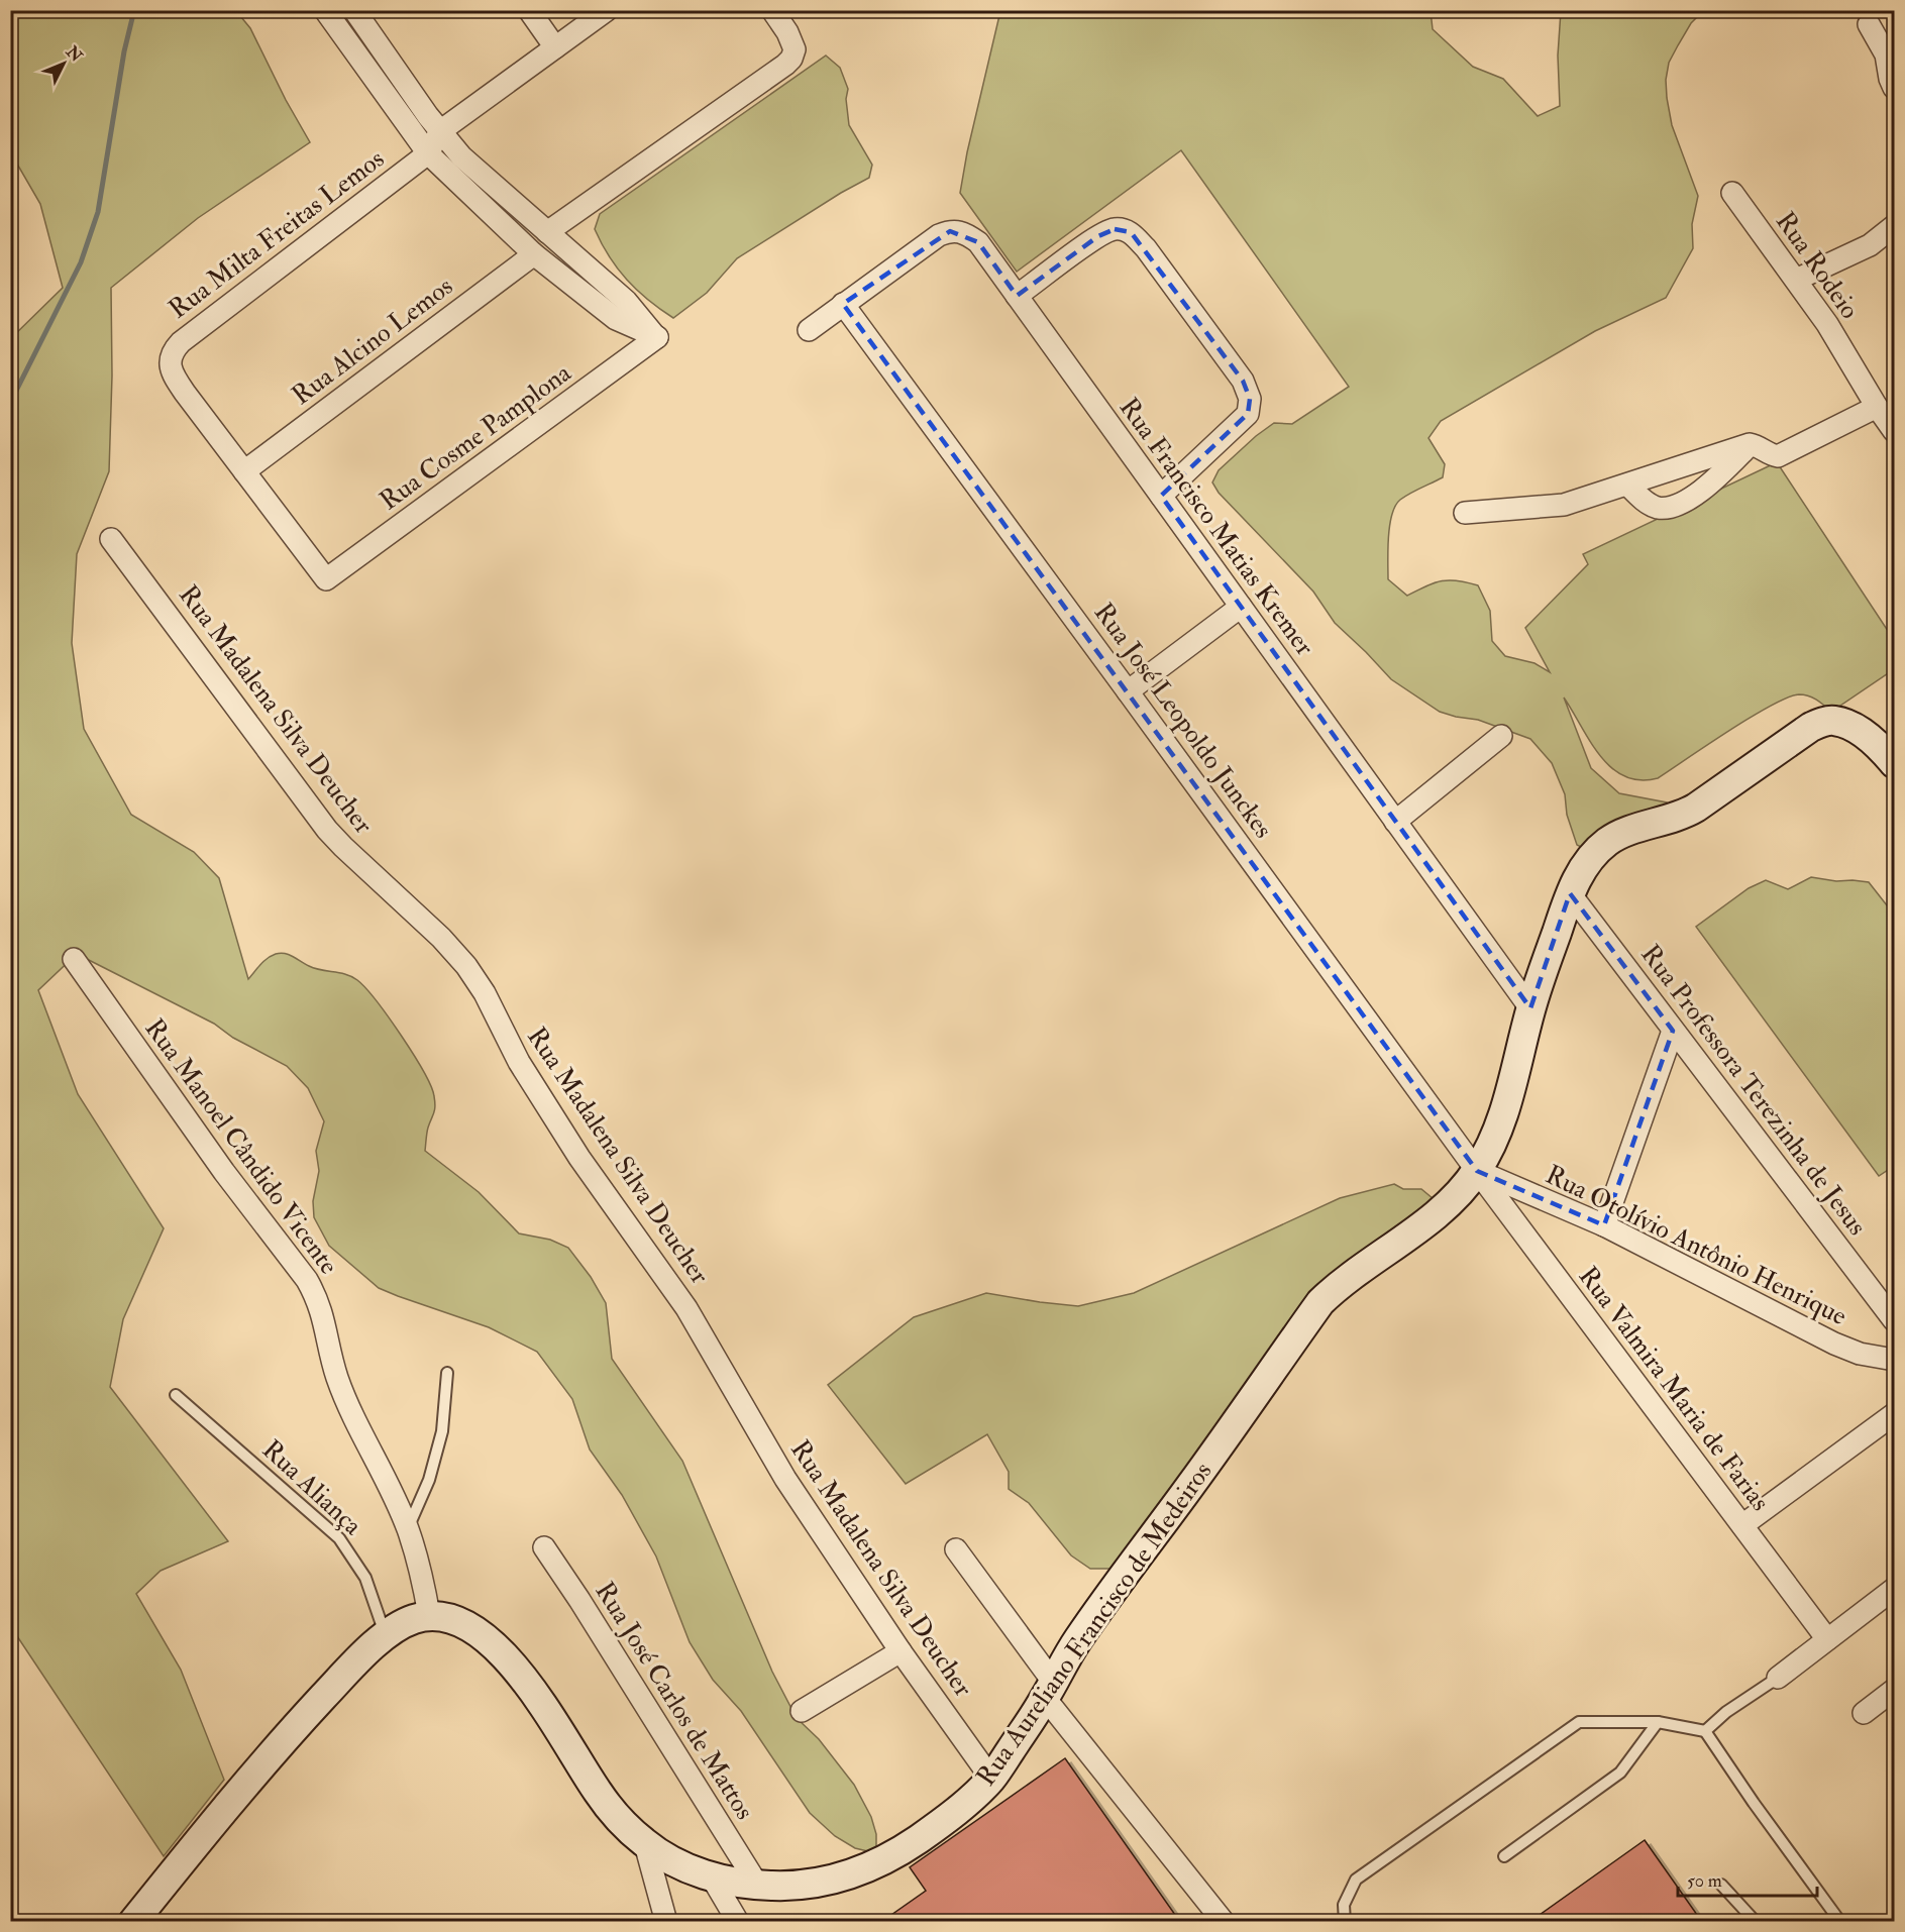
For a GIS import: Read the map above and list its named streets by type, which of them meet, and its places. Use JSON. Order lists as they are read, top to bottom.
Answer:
{
  "streets": {
    "street": [
      "Rua Milta Freitas Lemos",
      "Rua Rodeio",
      "Rua Alcino Lemos",
      "Rua Cosme Pamplona",
      "Rua Francisco Matias Kremer",
      "Rua Madalena Silva Deucher",
      "Rua José Leopoldo Junckes",
      "Rua Professora Terezinha de Jesus",
      "Rua Manoel Cândido Vicente",
      "Rua Otolívio Antônio Henrique",
      "Rua Valmira Maria de Farias",
      "Rua Aureliano Francisco de Medeiros",
      "Rua José Carlos de Mattos"
    ],
    "lane": ["Rua Aliança"]
  },
  "crossings": [
    ["Rua Milta Freitas Lemos", "Rua Alcino Lemos"],
    ["Rua Milta Freitas Lemos", "Rua Cosme Pamplona"],
    ["Rua Alcino Lemos", "Rua Cosme Pamplona"],
    ["Rua Francisco Matias Kremer", "Rua José Leopoldo Junckes"],
    ["Rua Francisco Matias Kremer", "Rua Aureliano Francisco de Medeiros"],
    ["Rua Madalena Silva Deucher", "Rua Aureliano Francisco de Medeiros"],
    ["Rua José Leopoldo Junckes", "Rua Otolívio Antônio Henrique"],
    ["Rua José Leopoldo Junckes", "Rua Valmira Maria de Farias"],
    ["Rua José Leopoldo Junckes", "Rua Aureliano Francisco de Medeiros"],
    ["Rua Professora Terezinha de Jesus", "Rua Aureliano Francisco de Medeiros"],
    ["Rua Manoel Cândido Vicente", "Rua Aureliano Francisco de Medeiros"],
    ["Rua Otolívio Antônio Henrique", "Rua Valmira Maria de Farias"],
    ["Rua Otolívio Antônio Henrique", "Rua Aureliano Francisco de Medeiros"],
    ["Rua Valmira Maria de Farias", "Rua Aureliano Francisco de Medeiros"],
    ["Rua Aureliano Francisco de Medeiros", "Rua José Carlos de Mattos"]
  ],
  "scale_bar": "50 m",
  "north": "top right"
}
